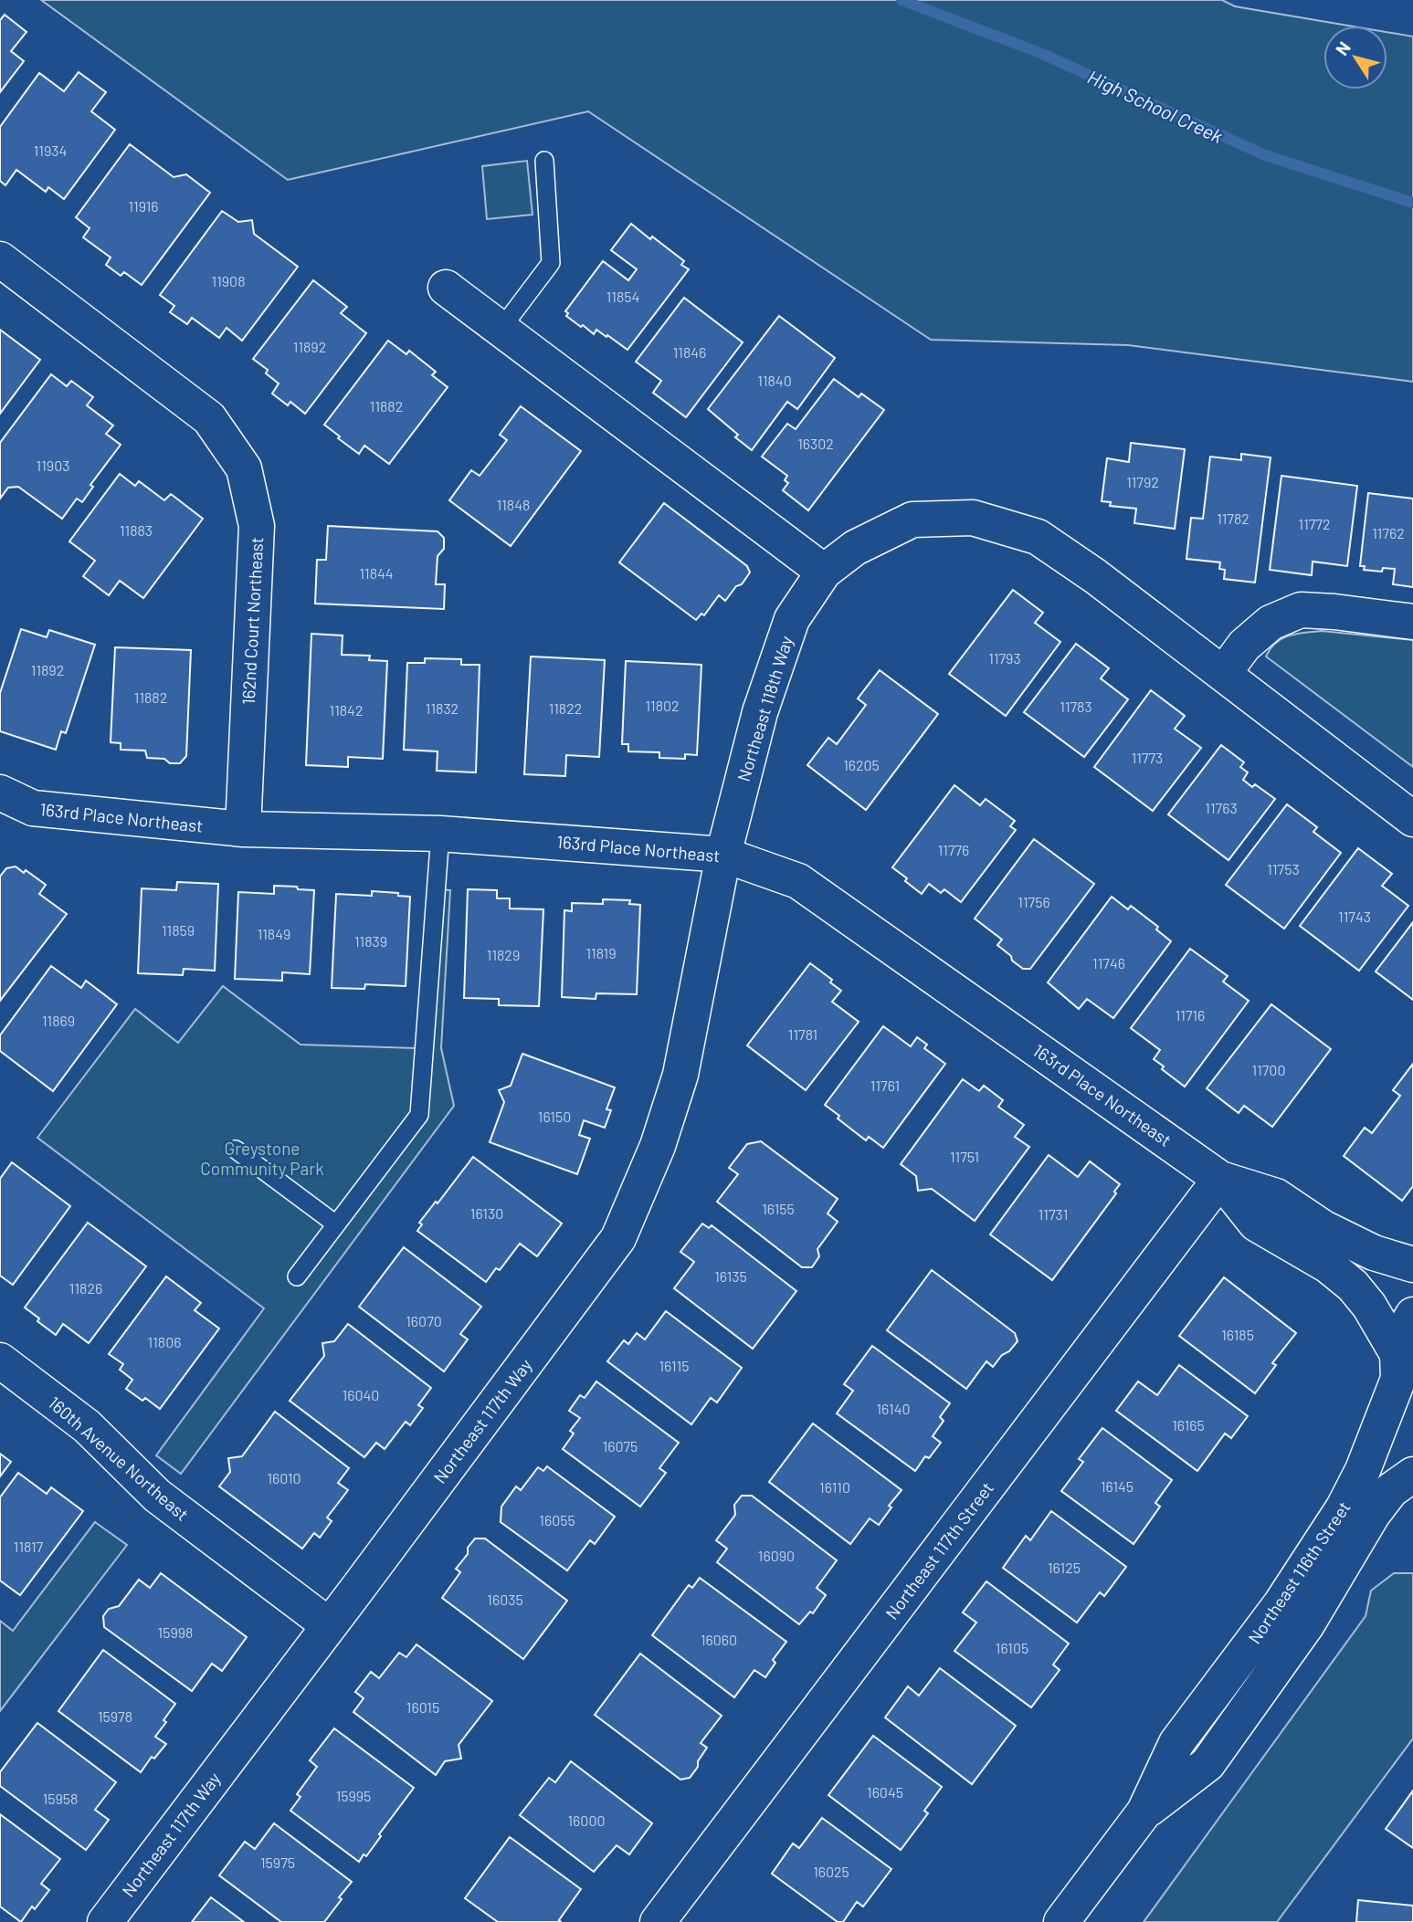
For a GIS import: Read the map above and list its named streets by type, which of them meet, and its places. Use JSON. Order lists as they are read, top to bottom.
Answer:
{
  "streets": {
    "street": [
      "162nd Court Northeast",
      "Northeast 118th Way",
      "163rd Place Northeast",
      "Northeast 117th Way",
      "160th Avenue Northeast",
      "Northeast 117th Street",
      "Northeast 116th Street"
    ]
  },
  "crossings": [
    ["162nd Court Northeast", "163rd Place Northeast"],
    ["Northeast 118th Way", "163rd Place Northeast"],
    ["Northeast 118th Way", "Northeast 117th Way"],
    ["163rd Place Northeast", "Northeast 117th Way"],
    ["163rd Place Northeast", "Northeast 117th Street"],
    ["163rd Place Northeast", "Northeast 116th Street"],
    ["Northeast 117th Way", "160th Avenue Northeast"]
  ],
  "water": ["High School Creek"],
  "parks": ["Greystone Community Park"],
  "house_numbers": [
    "11934",
    "11916",
    "11908",
    "11854",
    "11892",
    "11846",
    "11840",
    "11882",
    "16302",
    "11903",
    "11792",
    "11848",
    "11782",
    "11772",
    "11883",
    "11762",
    "11844",
    "11793",
    "11892",
    "11882",
    "11802",
    "11783",
    "11832",
    "11822",
    "11842",
    "11773",
    "16205",
    "11763",
    "11776",
    "11753",
    "11756",
    "11743",
    "11859",
    "11849",
    "11839",
    "11819",
    "11829",
    "11746",
    "11716",
    "11869",
    "11781",
    "11700",
    "11761",
    "16150",
    "11751",
    "16155",
    "16130",
    "11731",
    "16135",
    "11826",
    "16070",
    "16185",
    "11806",
    "16115",
    "16040",
    "16140",
    "16165",
    "16075",
    "16010",
    "16145",
    "16110",
    "16055",
    "11817",
    "16090",
    "16125",
    "16035",
    "15998",
    "16060",
    "16105",
    "16015",
    "15978",
    "16045",
    "15995",
    "15958",
    "16000",
    "15975",
    "16025"
  ],
  "north": "top left"
}
